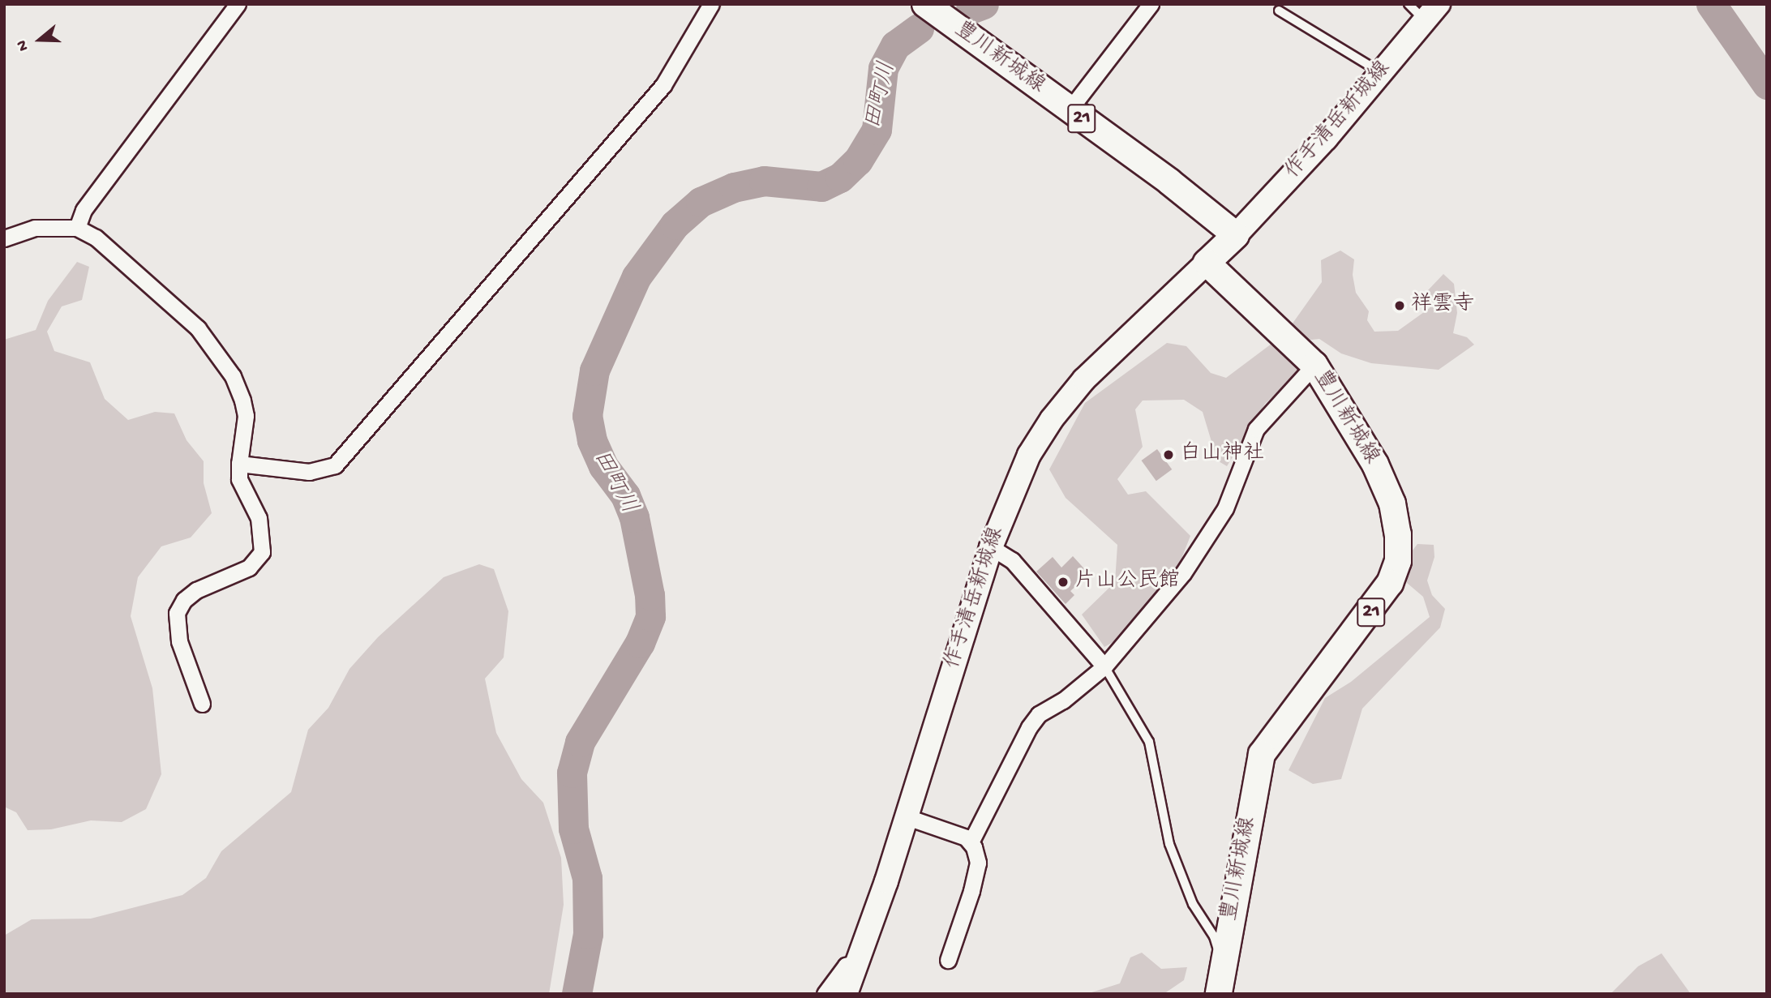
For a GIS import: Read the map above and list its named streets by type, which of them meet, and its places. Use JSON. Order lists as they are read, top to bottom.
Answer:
{
  "streets": {
    "main road": ["豊川新城線", "21", "作手清岳新城線"]
  },
  "crossings": [
    ["豊川新城線", "作手清岳新城線"]
  ],
  "water": ["田町川"],
  "places": ["祥雲寺", "白山神社", "片山公民館"],
  "north": "left"
}
